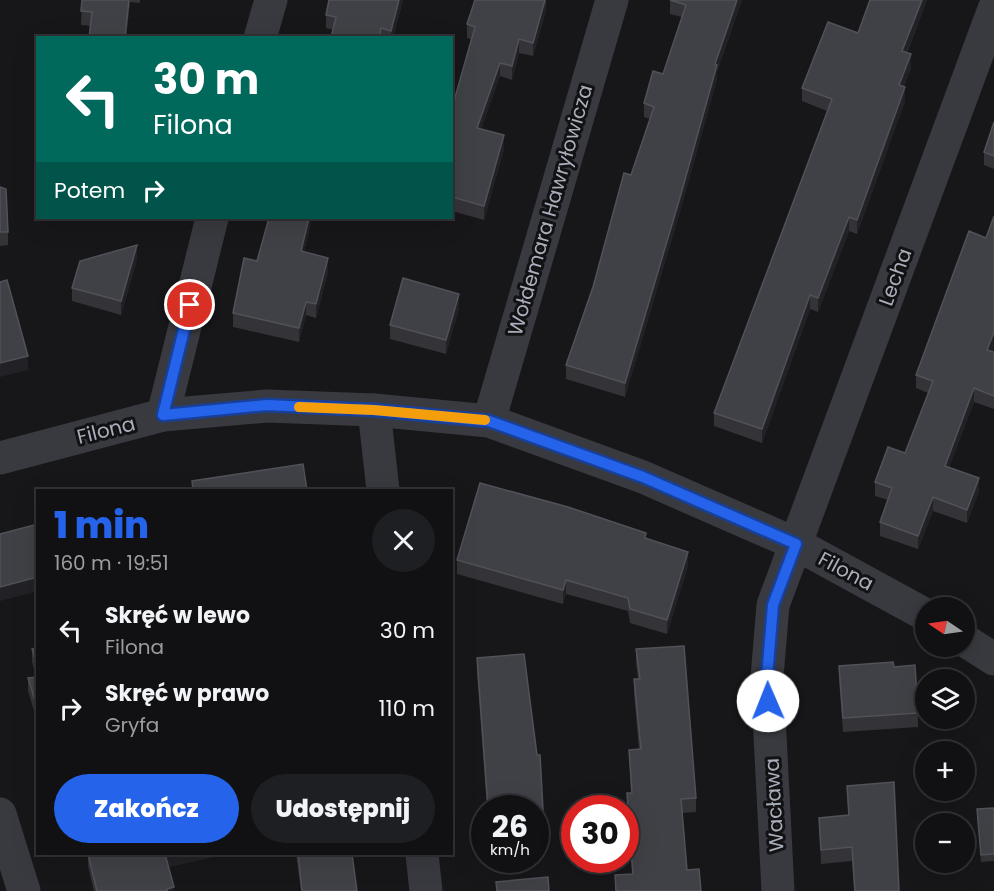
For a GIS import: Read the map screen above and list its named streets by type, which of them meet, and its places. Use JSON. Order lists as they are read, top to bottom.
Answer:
{
  "streets": {
    "street": [
      "Wołdemara Hawryłowicza",
      "Lecha",
      "Filona",
      "Wacława"
    ]
  },
  "crossings": [
    ["Wołdemara Hawryłowicza", "Filona"],
    ["Lecha", "Filona"],
    ["Lecha", "Wacława"],
    ["Filona", "Wacława"]
  ],
  "north": "left",
  "page": {
    "turn": ["30 m", "Filona"],
    "then": "Potem",
    "heading": ["1 min", "160 m · 19:51"],
    "list": [
      {
        "name": "Skręć w lewo",
        "note": "Filona",
        "value": "30 m"
      },
      {
        "name": "Skręć w prawo",
        "note": "Gryfa",
        "value": "110 m"
      }
    ],
    "map_buttons": ["+", "−"],
    "buttons": ["Zakończ", "Udostępnij"],
    "speed": "26 km/h",
    "limit": "30"
  }
}
